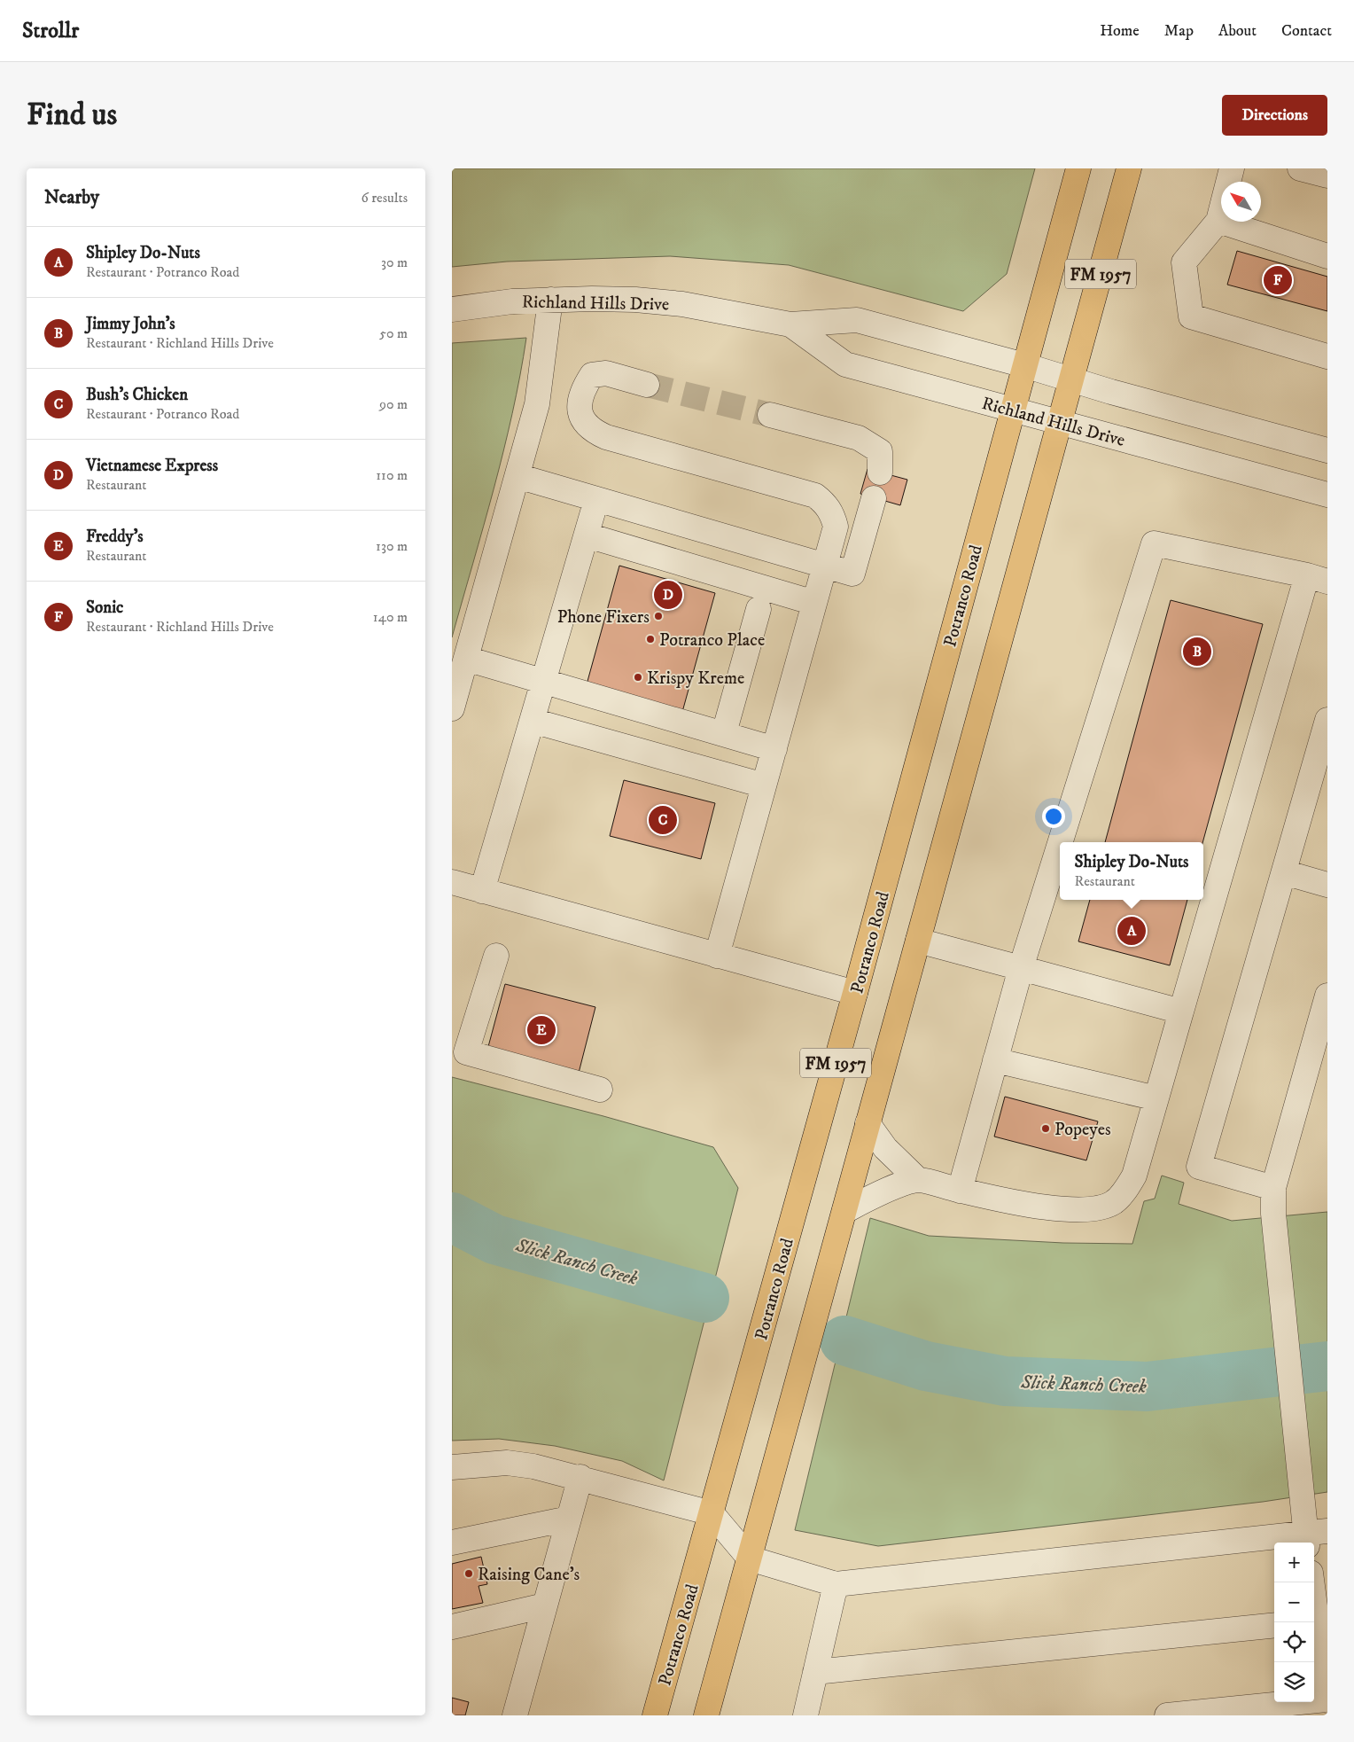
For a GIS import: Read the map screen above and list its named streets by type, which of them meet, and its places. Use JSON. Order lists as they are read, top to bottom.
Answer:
{
  "streets": {
    "main road": ["FM 1957", "Potranco Road"],
    "street": ["Richland Hills Drive"]
  },
  "crossings": [
    ["FM 1957", "Richland Hills Drive"],
    ["Richland Hills Drive", "Potranco Road"]
  ],
  "water": ["Slick Ranch Creek"],
  "places": [
    "Phone Fixers",
    "Potranco Place",
    "Krispy Kreme",
    "Popeyes",
    "Raising Cane's"
  ],
  "north": "top left",
  "page": {
    "header": "Strollr",
    "nav": [
      "Home",
      "Map",
      "About",
      "Contact"
    ],
    "buttons": "Directions",
    "title": "Find us",
    "heading": ["Nearby", "6 results"],
    "list": [
      {
        "mark": "A",
        "name": "Shipley Do-Nuts",
        "note": "Restaurant · Potranco Road",
        "value": "30 m"
      },
      {
        "mark": "B",
        "name": "Jimmy John's",
        "note": "Restaurant · Richland Hills Drive",
        "value": "50 m"
      },
      {
        "mark": "C",
        "name": "Bush's Chicken",
        "note": "Restaurant · Potranco Road",
        "value": "90 m"
      },
      {
        "mark": "D",
        "name": "Vietnamese Express",
        "note": "Restaurant",
        "value": "110 m"
      },
      {
        "mark": "E",
        "name": "Freddy's",
        "note": "Restaurant",
        "value": "130 m"
      },
      {
        "mark": "F",
        "name": "Sonic",
        "note": "Restaurant · Richland Hills Drive",
        "value": "140 m"
      }
    ],
    "pins": [
      "F",
      "D",
      "B",
      "C",
      "A",
      "E"
    ],
    "popup": ["Shipley Do-Nuts", "Restaurant"],
    "map_buttons": ["+", "−"]
  }
}
